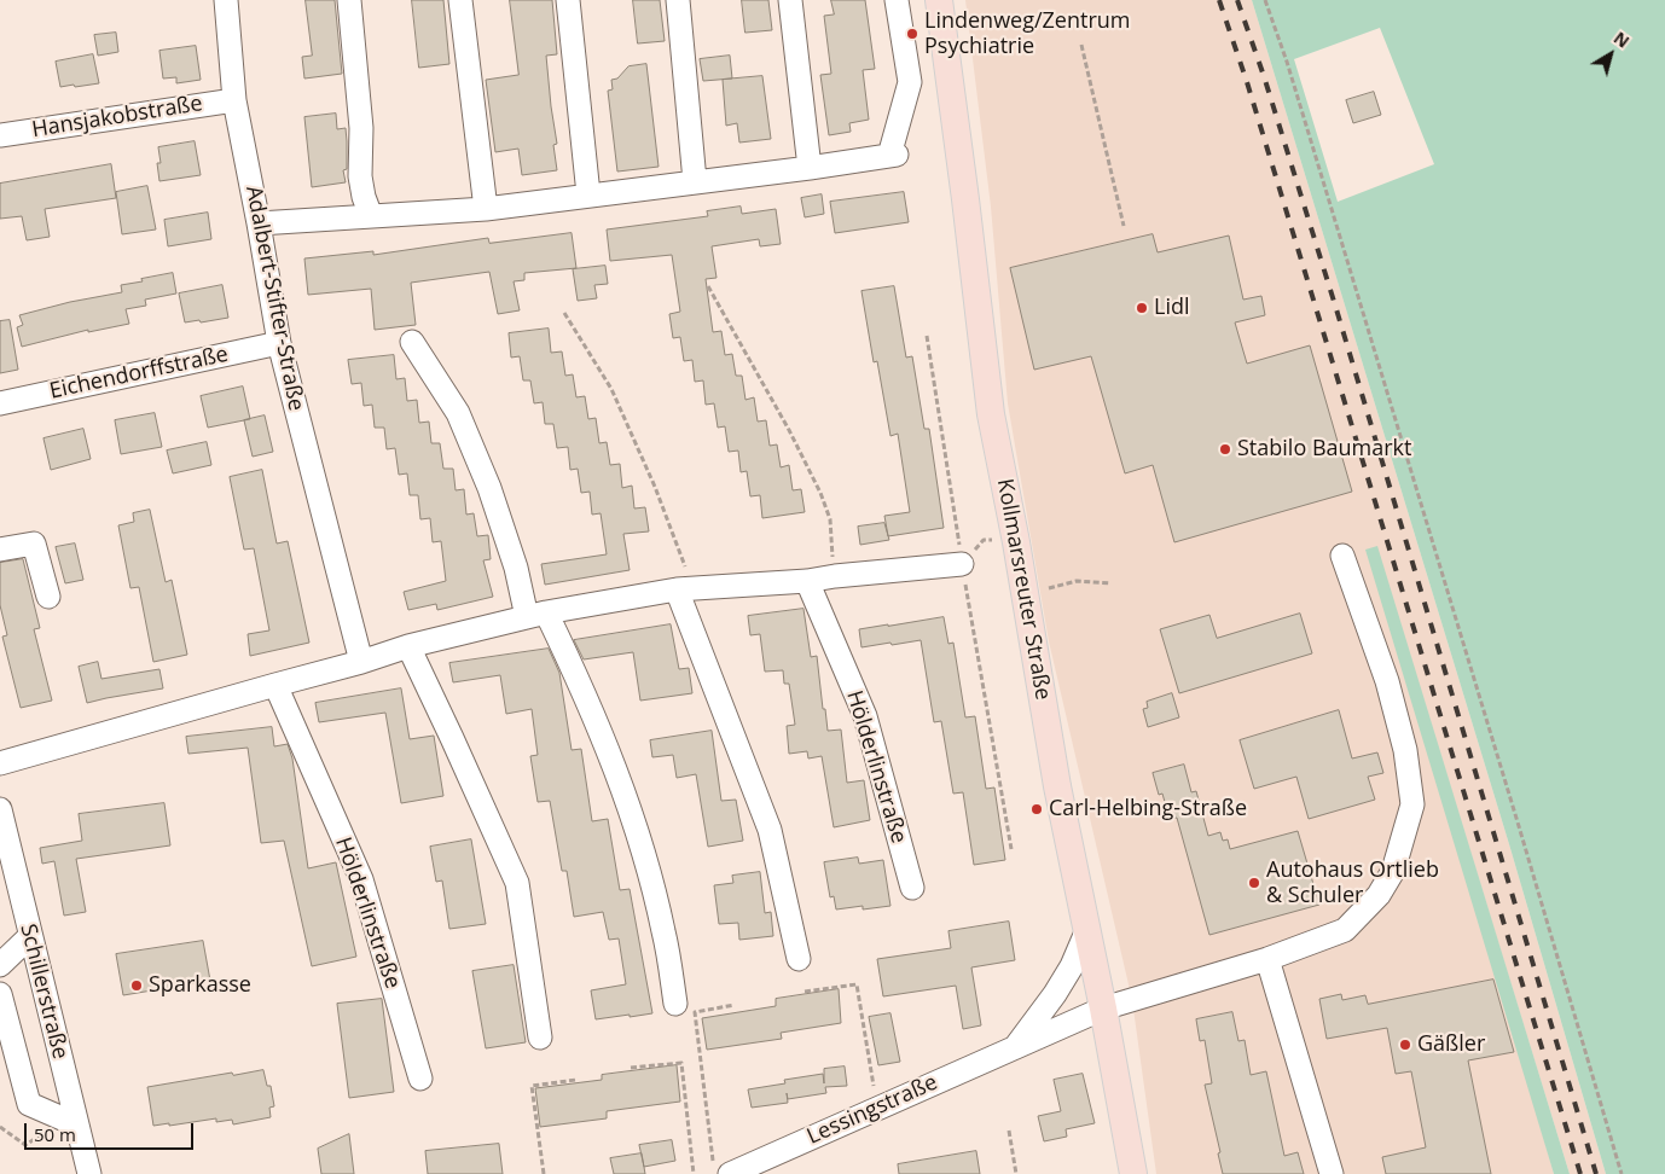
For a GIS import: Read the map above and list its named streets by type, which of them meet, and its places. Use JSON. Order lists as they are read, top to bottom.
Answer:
{
  "streets": {
    "main road": ["Kollmarsreuter Straße"],
    "street": [
      "Hansjakobstraße",
      "Adalbert-Stifter-Straße",
      "Eichendorffstraße",
      "Hölderlinstraße",
      "Schillerstraße",
      "Lessingstraße"
    ]
  },
  "crossings": [
    ["Hansjakobstraße", "Adalbert-Stifter-Straße"],
    ["Adalbert-Stifter-Straße", "Eichendorffstraße"],
    ["Kollmarsreuter Straße", "Lessingstraße"]
  ],
  "places": [
    "Lindenweg/Zentrum Psychiatrie",
    "Lidl",
    "Stabilo Baumarkt",
    "Carl-Helbing-Straße",
    "Autohaus Ortlieb & Schuler",
    "Sparkasse",
    "Gäßler"
  ],
  "scale_bar": "50 m",
  "north": "top right"
}
